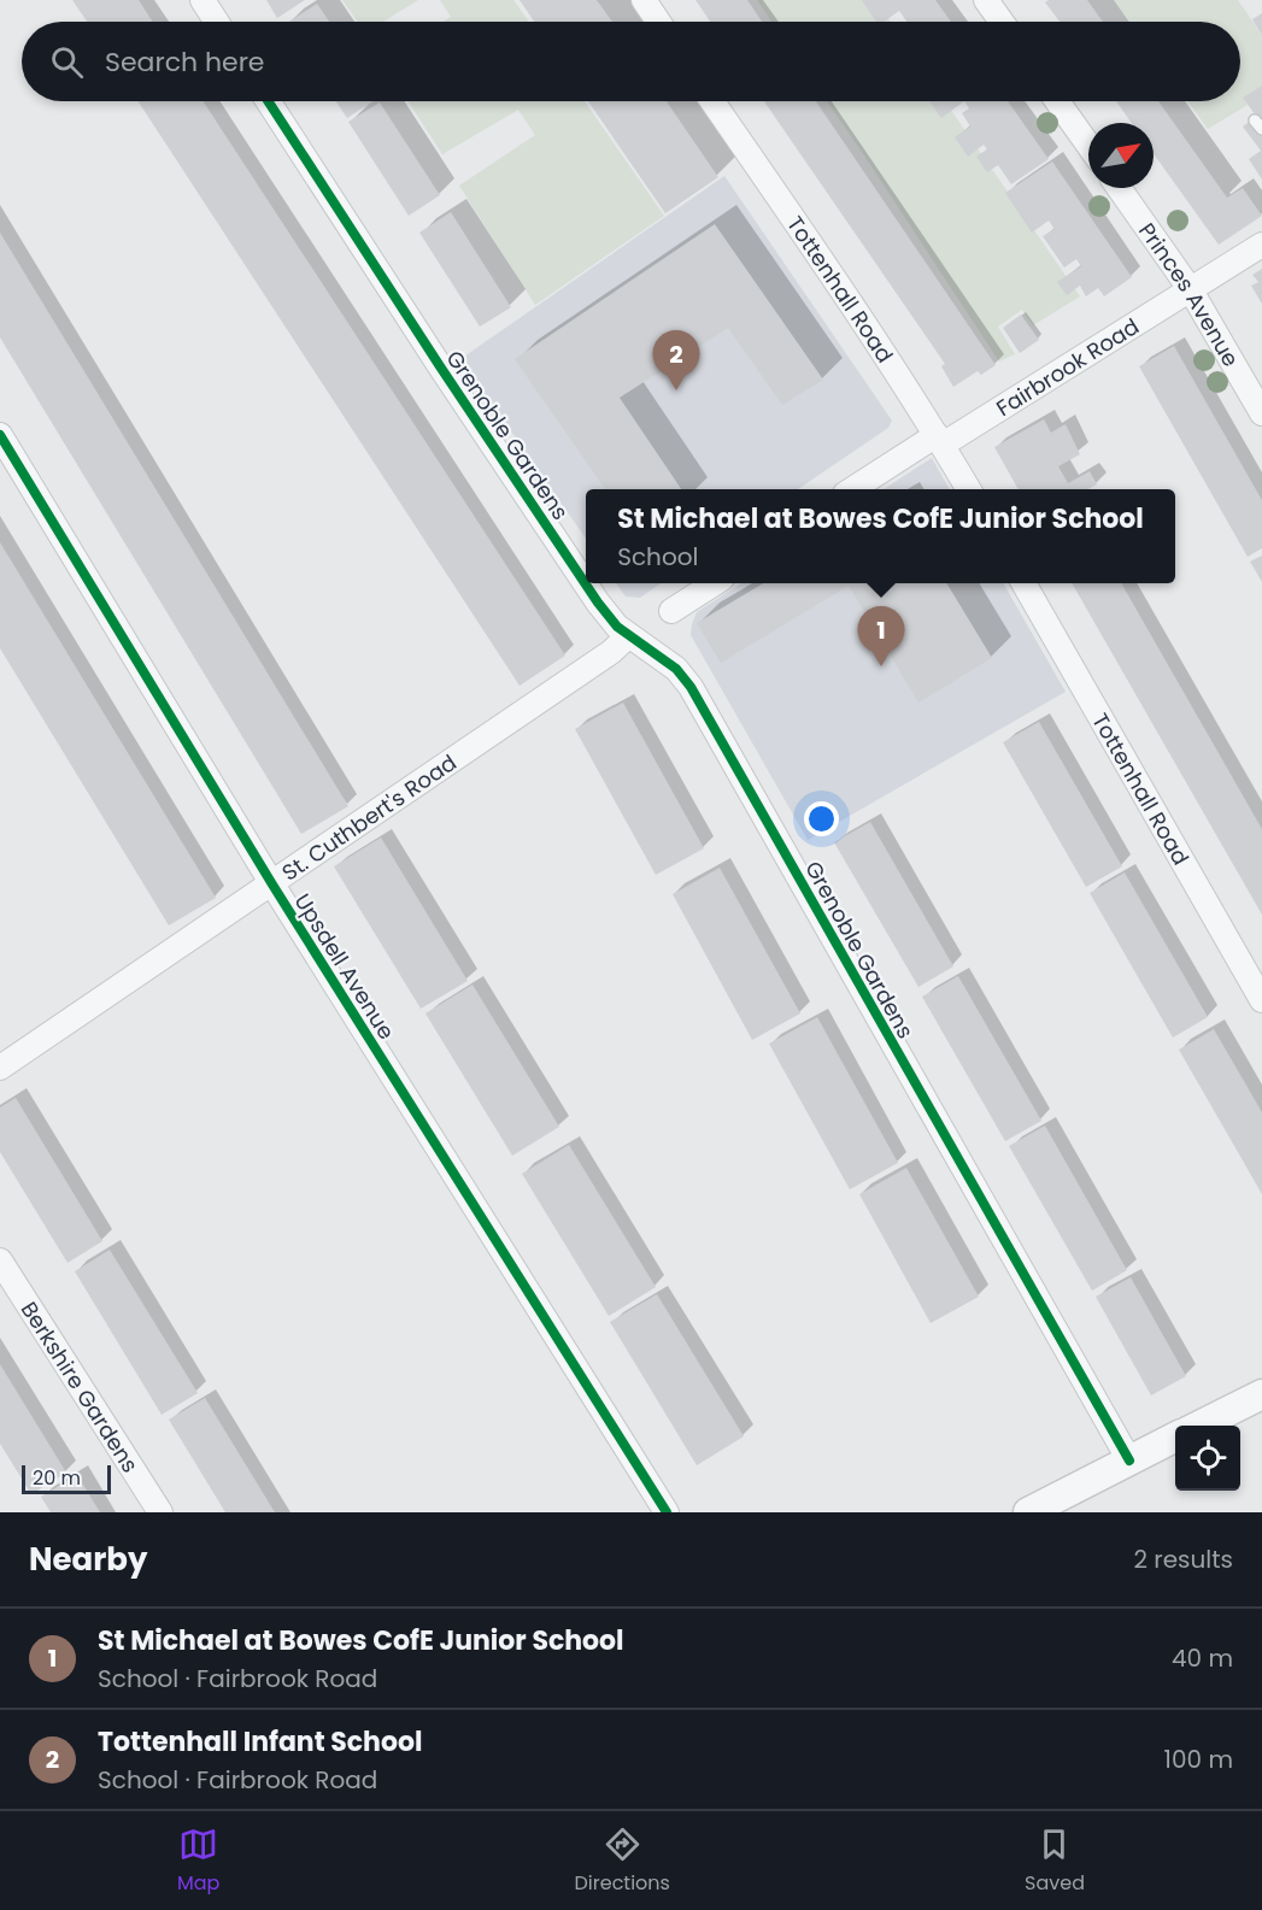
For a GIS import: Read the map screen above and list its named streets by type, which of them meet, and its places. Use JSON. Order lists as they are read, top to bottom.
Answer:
{
  "streets": {
    "street": [
      "Tottenhall Road",
      "Princes Avenue",
      "Fairbrook Road",
      "Grenoble Gardens",
      "St. Cuthbert's Road",
      "Upsdell Avenue",
      "Berkshire Gardens"
    ]
  },
  "crossings": [
    ["Tottenhall Road", "Fairbrook Road"],
    ["Princes Avenue", "Fairbrook Road"],
    ["Grenoble Gardens", "St. Cuthbert's Road"],
    ["St. Cuthbert's Road", "Upsdell Avenue"]
  ],
  "scale_bar": "20 m",
  "north": "top right",
  "page": {
    "search": "Search here",
    "pins": ["2", "1"],
    "popup": ["St Michael at Bowes CofE Junior School", "School"],
    "scale": "20 m",
    "heading": ["Nearby", "2 results"],
    "list": [
      {
        "mark": "1",
        "name": "St Michael at Bowes CofE Junior School",
        "note": "School · Fairbrook Road",
        "value": "40 m"
      },
      {
        "mark": "2",
        "name": "Tottenhall Infant School",
        "note": "School · Fairbrook Road",
        "value": "100 m"
      }
    ],
    "nav": ["Map", "Directions", "Saved"]
  }
}
